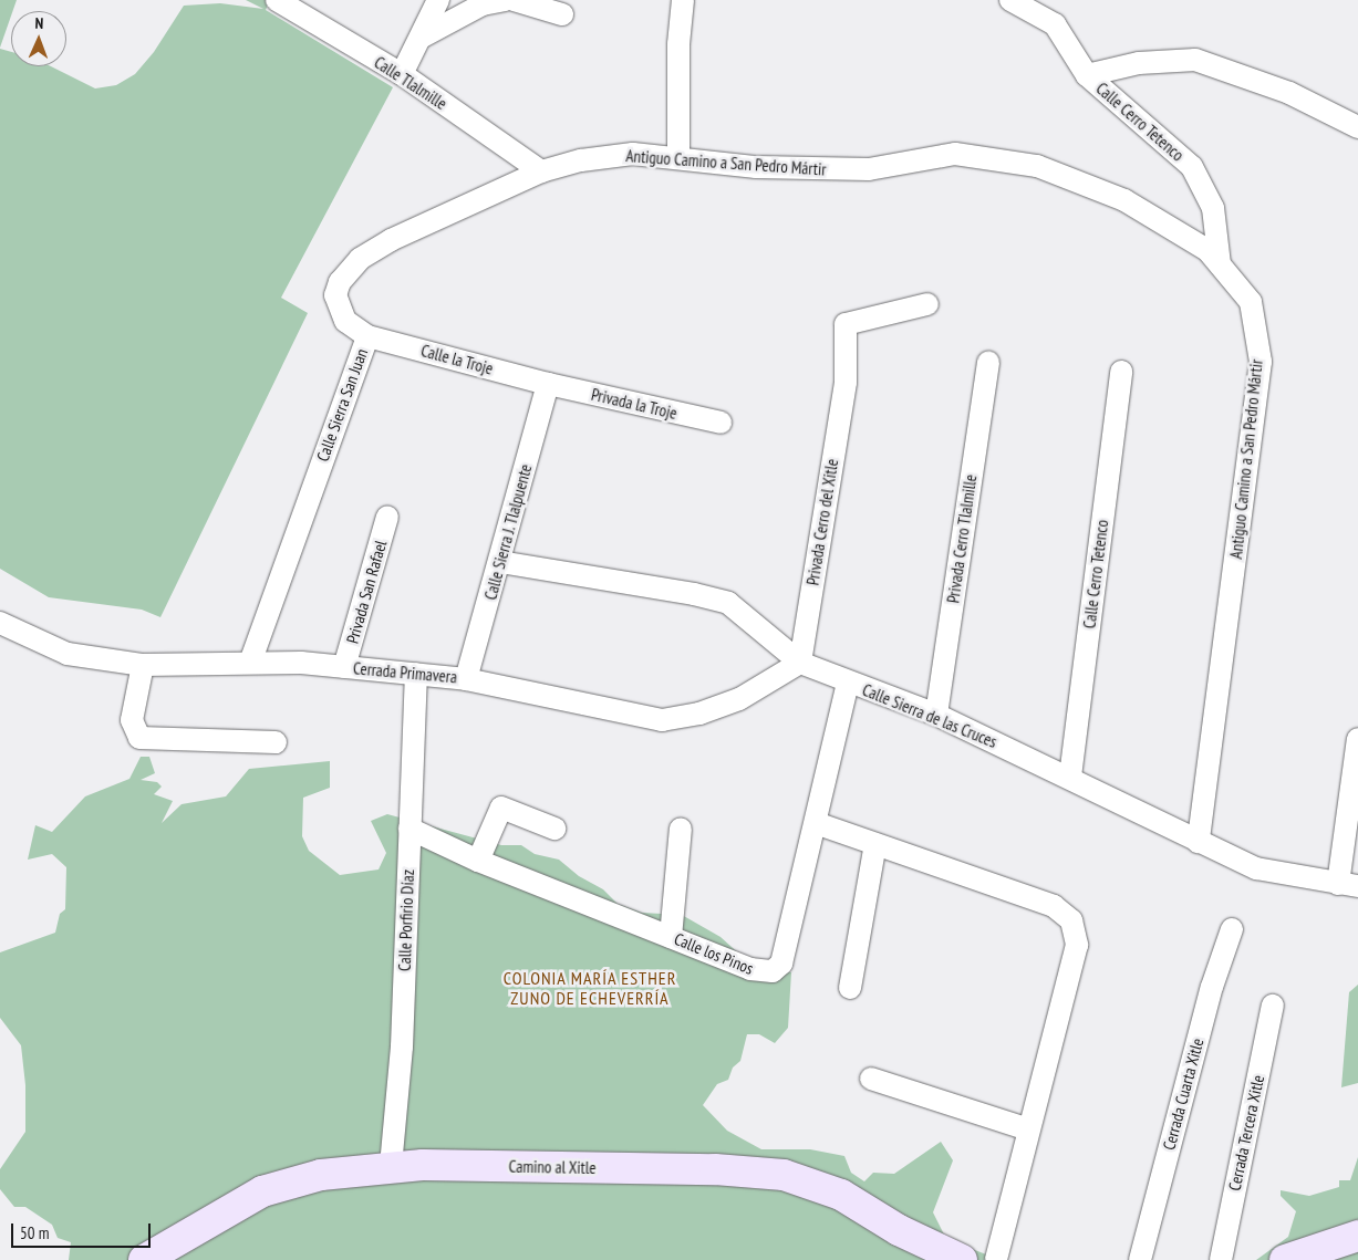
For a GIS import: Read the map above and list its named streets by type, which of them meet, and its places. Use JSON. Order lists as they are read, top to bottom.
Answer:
{
  "streets": {
    "street": [
      "Calle Tlalmille",
      "Calle Cerro Tetenco",
      "Antiguo Camino a San Pedro Mártir",
      "Calle la Troje",
      "Privada la Troje",
      "Calle Sierra San Juan",
      "Privada Cerro del Xitle",
      "Calle Sierra J. Tlalpuente",
      "Privada Cerro Tlalmille",
      "Privada San Rafael",
      "Cerrada Primavera",
      "Calle Sierra de las Cruces",
      "Calle Porfirio Díaz",
      "Calle los Pinos",
      "Cerrada Cuarta Xitle",
      "Cerrada Tercera Xitle",
      "Camino al Xitle"
    ]
  },
  "crossings": [
    ["Calle Tlalmille", "Antiguo Camino a San Pedro Mártir"],
    ["Calle Tlalmille", "Calle Sierra San Juan"],
    ["Calle Cerro Tetenco", "Antiguo Camino a San Pedro Mártir"],
    ["Calle Cerro Tetenco", "Calle Sierra de las Cruces"],
    ["Antiguo Camino a San Pedro Mártir", "Calle Sierra San Juan"],
    ["Antiguo Camino a San Pedro Mártir", "Calle Sierra de las Cruces"],
    ["Calle la Troje", "Privada la Troje"],
    ["Calle la Troje", "Calle Sierra San Juan"],
    ["Calle la Troje", "Calle Sierra J. Tlalpuente"],
    ["Privada la Troje", "Calle Sierra J. Tlalpuente"],
    ["Calle Sierra San Juan", "Cerrada Primavera"],
    ["Privada Cerro del Xitle", "Cerrada Primavera"],
    ["Privada Cerro del Xitle", "Calle Sierra de las Cruces"],
    ["Calle Sierra J. Tlalpuente", "Cerrada Primavera"],
    ["Calle Sierra J. Tlalpuente", "Calle Sierra de las Cruces"],
    ["Privada Cerro Tlalmille", "Calle Sierra de las Cruces"],
    ["Privada San Rafael", "Cerrada Primavera"],
    ["Cerrada Primavera", "Calle Sierra de las Cruces"],
    ["Cerrada Primavera", "Calle Porfirio Díaz"],
    ["Calle Sierra de las Cruces", "Calle los Pinos"],
    ["Calle Porfirio Díaz", "Calle los Pinos"],
    ["Calle Porfirio Díaz", "Camino al Xitle"]
  ],
  "districts": ["COLONIA MARÍA ESTHER ZUNO DE ECHEVERRÍA"],
  "scale_bar": "50 m",
  "north": "top"
}
